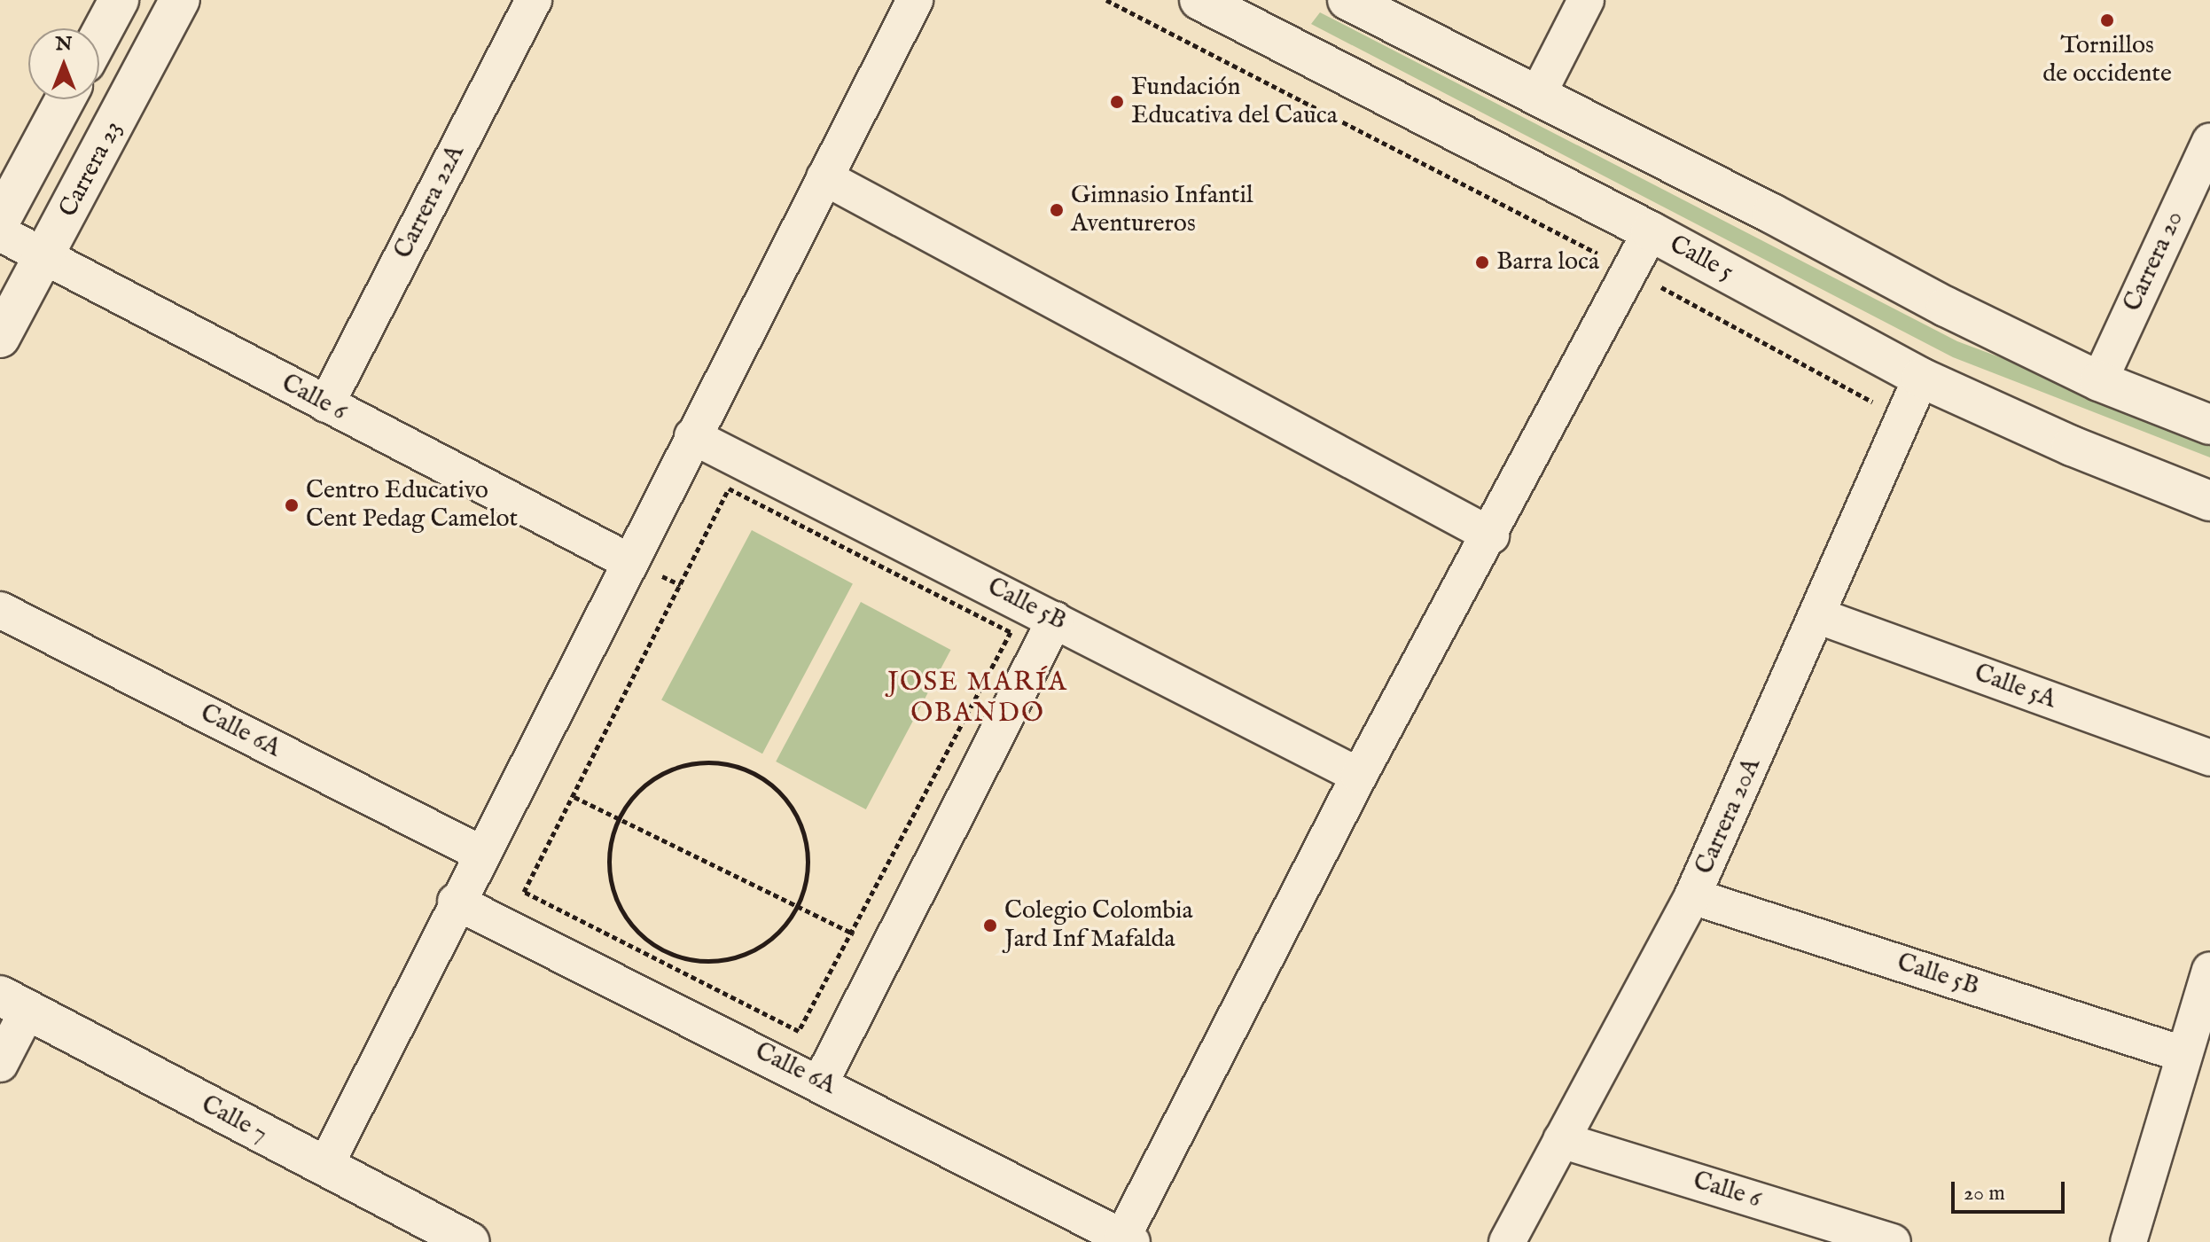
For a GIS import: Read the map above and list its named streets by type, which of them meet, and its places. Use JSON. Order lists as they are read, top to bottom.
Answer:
{
  "streets": {
    "main road": ["Carrera 23", "Calle 5", "Calle 7"],
    "street": [
      "Carrera 22A",
      "Carrera 20",
      "Calle 6",
      "Calle 5B",
      "Calle 5A",
      "Calle 6A",
      "Carrera 20A"
    ]
  },
  "crossings": [
    ["Carrera 23", "Calle 6"],
    ["Carrera 22A", "Calle 6"],
    ["Calle 5", "Carrera 20A"],
    ["Calle 6", "Carrera 20A"],
    ["Calle 5B", "Carrera 20A"],
    ["Calle 5A", "Carrera 20A"]
  ],
  "districts": ["JOSE MARÍA OBANDO"],
  "places": [
    "Tornillos de occidente",
    "Fundación Educativa del Cauca",
    "Gimnasio Infantil Aventureros",
    "Barra loca",
    "Centro Educativo Cent Pedag Camelot",
    "Colegio Colombia Jard Inf Mafalda"
  ],
  "scale_bar": "20 m",
  "north": "top"
}
